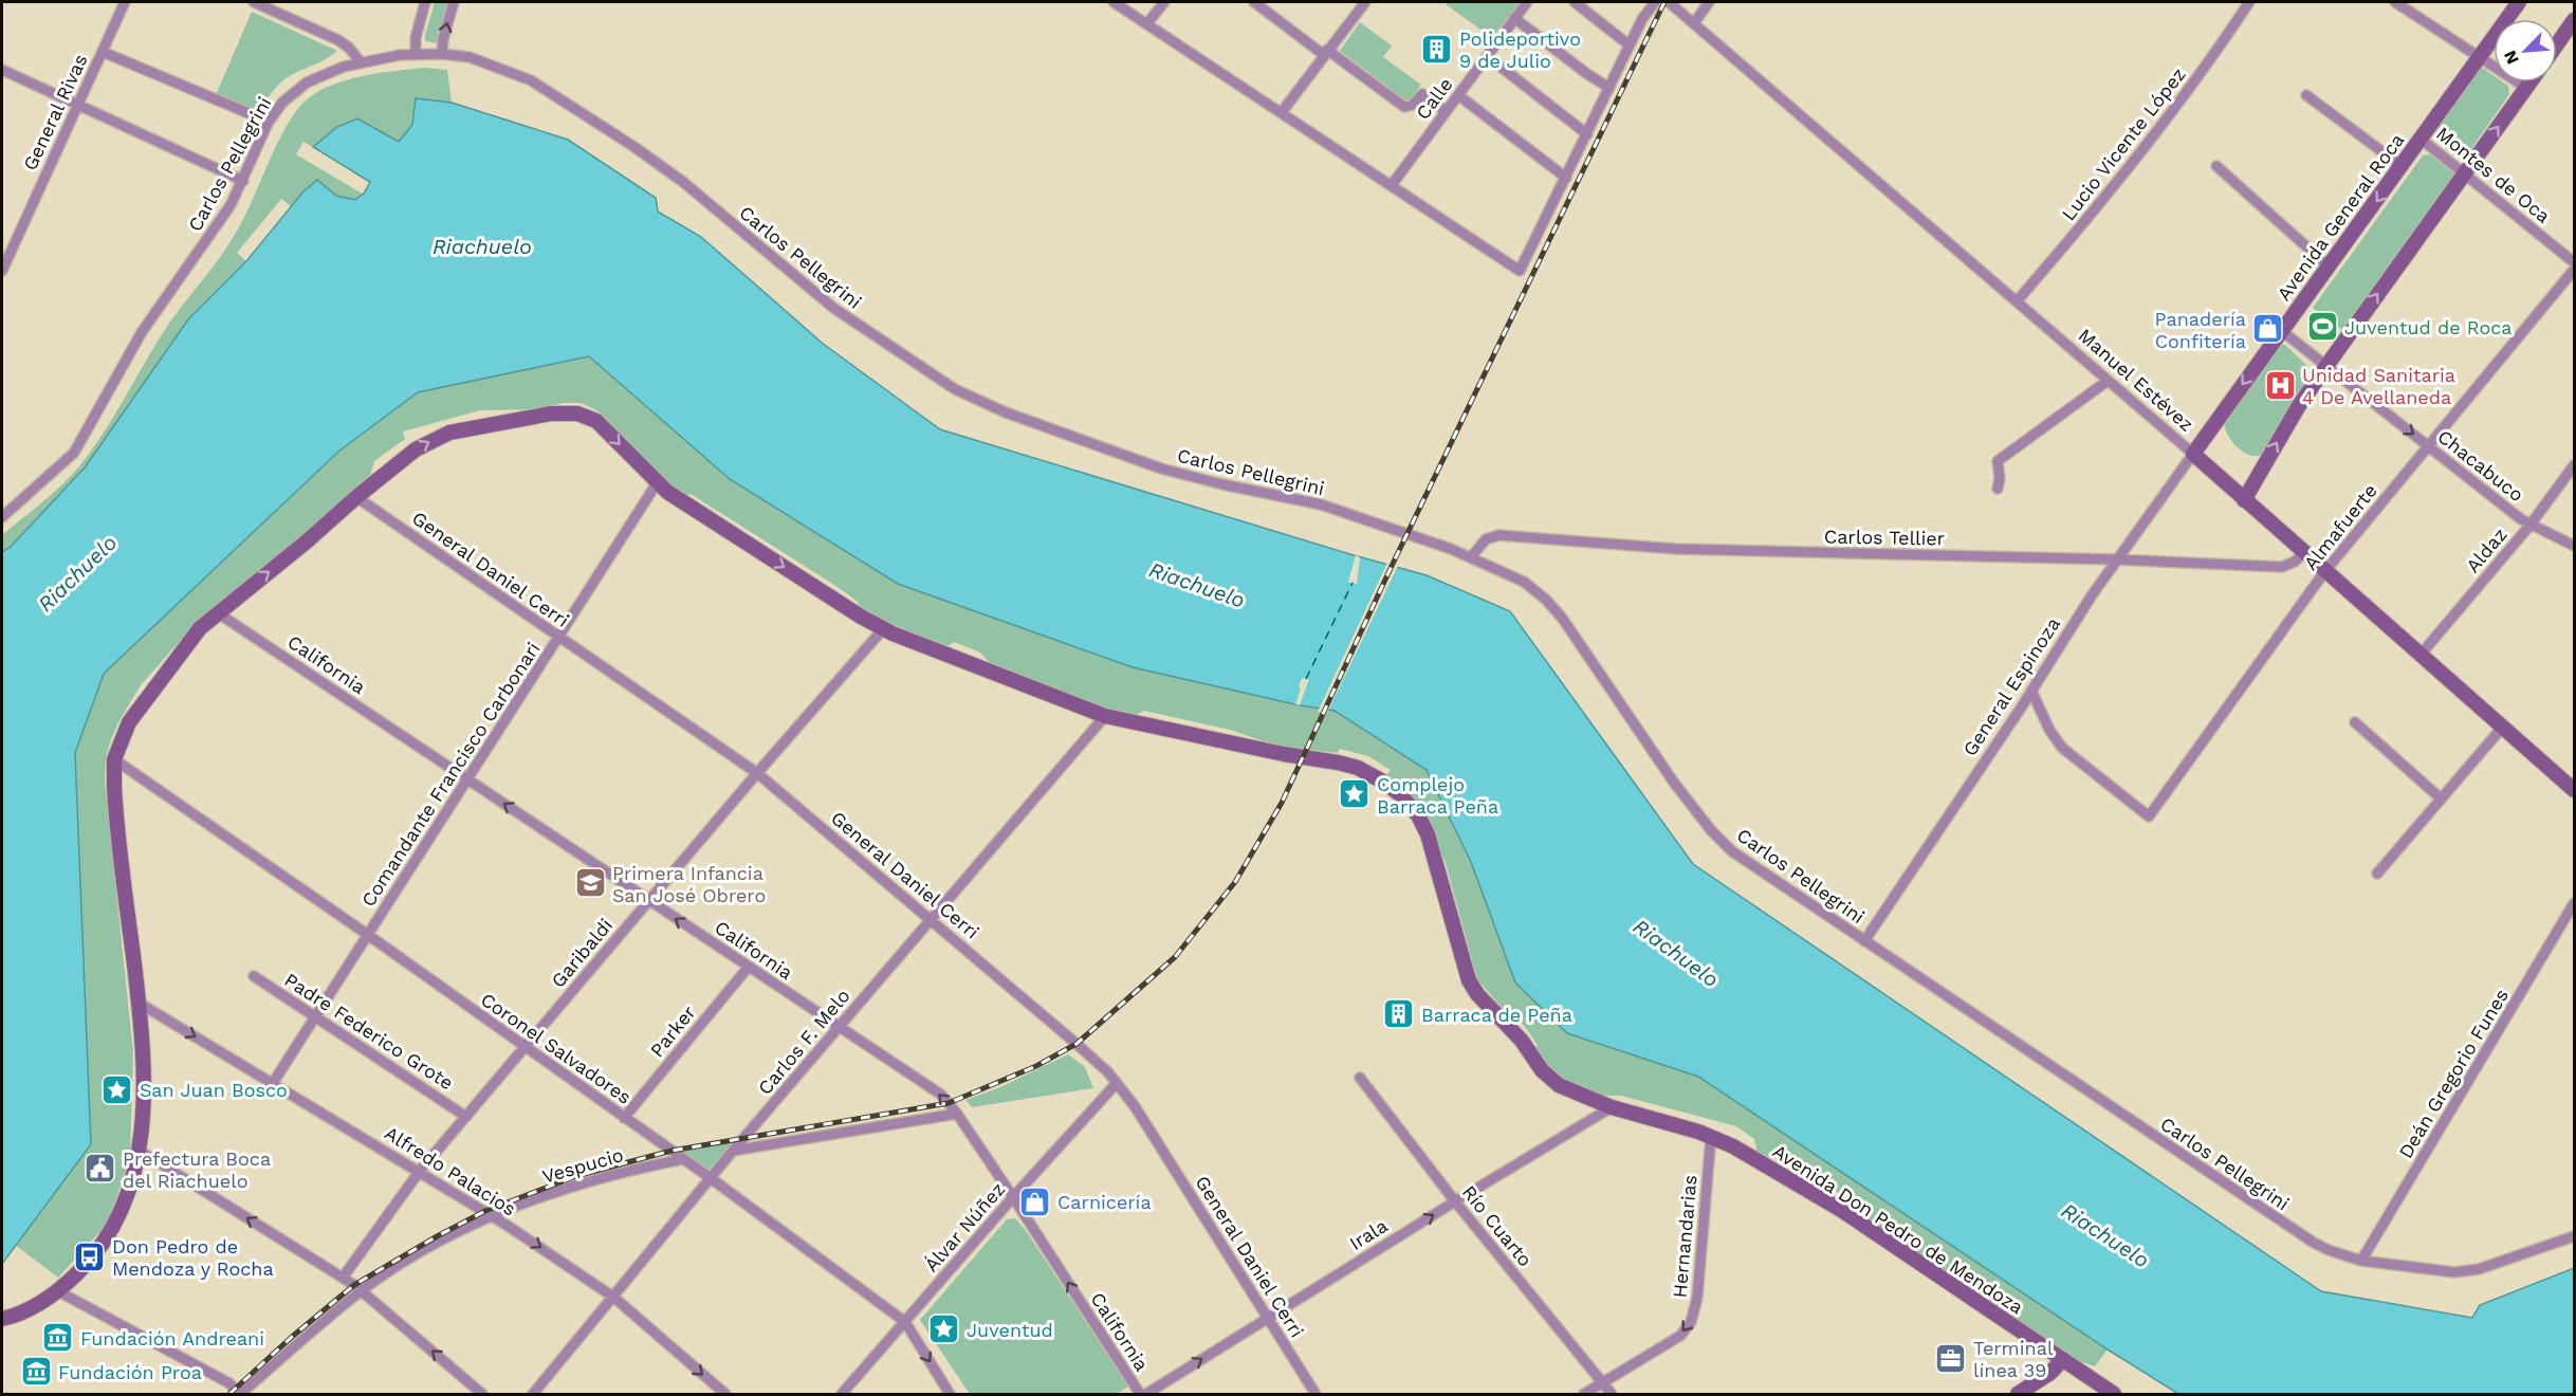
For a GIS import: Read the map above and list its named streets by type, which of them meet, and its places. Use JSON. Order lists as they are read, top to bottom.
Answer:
{
  "streets": {
    "main road": ["Avenida General Roca", "Manuel Estévez", "Avenida Don Pedro de Mendoza"],
    "street": [
      "Calle",
      "General Rivas",
      "Lucio Vicente López",
      "Carlos Pellegrini",
      "Montes de Oca",
      "Chacabuco",
      "Almafuerte",
      "Carlos Tellier",
      "Aldaz",
      "General Daniel Cerri",
      "California",
      "General Espinoza",
      "Comandante Francisco Carbonari",
      "Garibaldi",
      "Padre Federico Grote",
      "Parker",
      "Carlos F. Melo",
      "Coronel Salvadores",
      "Deán Gregorio Funes",
      "Vespucio",
      "Alfredo Palacios",
      "Río Cuarto",
      "Álvar Núñez",
      "Irala",
      "Hernandarias"
    ]
  },
  "crossings": [
    ["Lucio Vicente López", "Manuel Estévez"],
    ["Carlos Pellegrini", "Carlos Tellier"],
    ["Carlos Pellegrini", "General Espinoza"],
    ["Carlos Pellegrini", "Deán Gregorio Funes"],
    ["Montes de Oca", "Avenida General Roca"],
    ["Avenida General Roca", "Manuel Estévez"],
    ["Avenida General Roca", "Chacabuco"],
    ["Avenida General Roca", "General Espinoza"],
    ["Manuel Estévez", "Almafuerte"],
    ["Manuel Estévez", "Carlos Tellier"],
    ["Manuel Estévez", "Aldaz"],
    ["Manuel Estévez", "General Espinoza"],
    ["Chacabuco", "Almafuerte"],
    ["Chacabuco", "Aldaz"],
    ["Almafuerte", "General Espinoza"],
    ["Carlos Tellier", "General Espinoza"],
    ["General Daniel Cerri", "Comandante Francisco Carbonari"],
    ["General Daniel Cerri", "Garibaldi"],
    ["General Daniel Cerri", "Carlos F. Melo"],
    ["General Daniel Cerri", "Álvar Núñez"],
    ["General Daniel Cerri", "Avenida Don Pedro de Mendoza"],
    ["General Daniel Cerri", "Irala"],
    ["California", "Comandante Francisco Carbonari"],
    ["California", "Garibaldi"],
    ["California", "Parker"],
    ["California", "Carlos F. Melo"],
    ["California", "Álvar Núñez"],
    ["California", "Avenida Don Pedro de Mendoza"],
    ["Comandante Francisco Carbonari", "Padre Federico Grote"],
    ["Comandante Francisco Carbonari", "Coronel Salvadores"],
    ["Comandante Francisco Carbonari", "Alfredo Palacios"],
    ["Comandante Francisco Carbonari", "Avenida Don Pedro de Mendoza"],
    ["Garibaldi", "Padre Federico Grote"],
    ["Garibaldi", "Coronel Salvadores"],
    ["Garibaldi", "Alfredo Palacios"],
    ["Garibaldi", "Avenida Don Pedro de Mendoza"],
    ["Parker", "Coronel Salvadores"],
    ["Carlos F. Melo", "Coronel Salvadores"],
    ["Carlos F. Melo", "Alfredo Palacios"],
    ["Carlos F. Melo", "Avenida Don Pedro de Mendoza"],
    ["Coronel Salvadores", "Vespucio"],
    ["Coronel Salvadores", "Álvar Núñez"],
    ["Coronel Salvadores", "Avenida Don Pedro de Mendoza"],
    ["Vespucio", "Alfredo Palacios"],
    ["Alfredo Palacios", "Avenida Don Pedro de Mendoza"],
    ["Río Cuarto", "Irala"],
    ["Río Cuarto", "Hernandarias"],
    ["Avenida Don Pedro de Mendoza", "Irala"],
    ["Avenida Don Pedro de Mendoza", "Hernandarias"]
  ],
  "one_way": [
    "Chacabuco",
    "California",
    "Alfredo Palacios",
    "Irala",
    "Hernandarias"
  ],
  "water": ["Riachuelo"],
  "places": {
    "building": ["Polideportivo 9 de Julio", "Barraca de Peña"],
    "sports": ["Juventud de Roca"],
    "shop": ["Panadería Confitería", "Carnicería"],
    "hospital": ["Unidad Sanitaria 4 De Avellaneda"],
    "place": ["Complejo Barraca Peña", "San Juan Bosco", "Juventud"],
    "school or university": ["Primera Infancia San José Obrero"],
    "public building": ["Prefectura Boca del Riachuelo"],
    "bus stop": ["Don Pedro de Mendoza y Rocha"],
    "museum": ["Fundación Andreani", "Fundación Proa"],
    "office": ["Terminal línea 39"]
  },
  "north": "bottom left"
}
